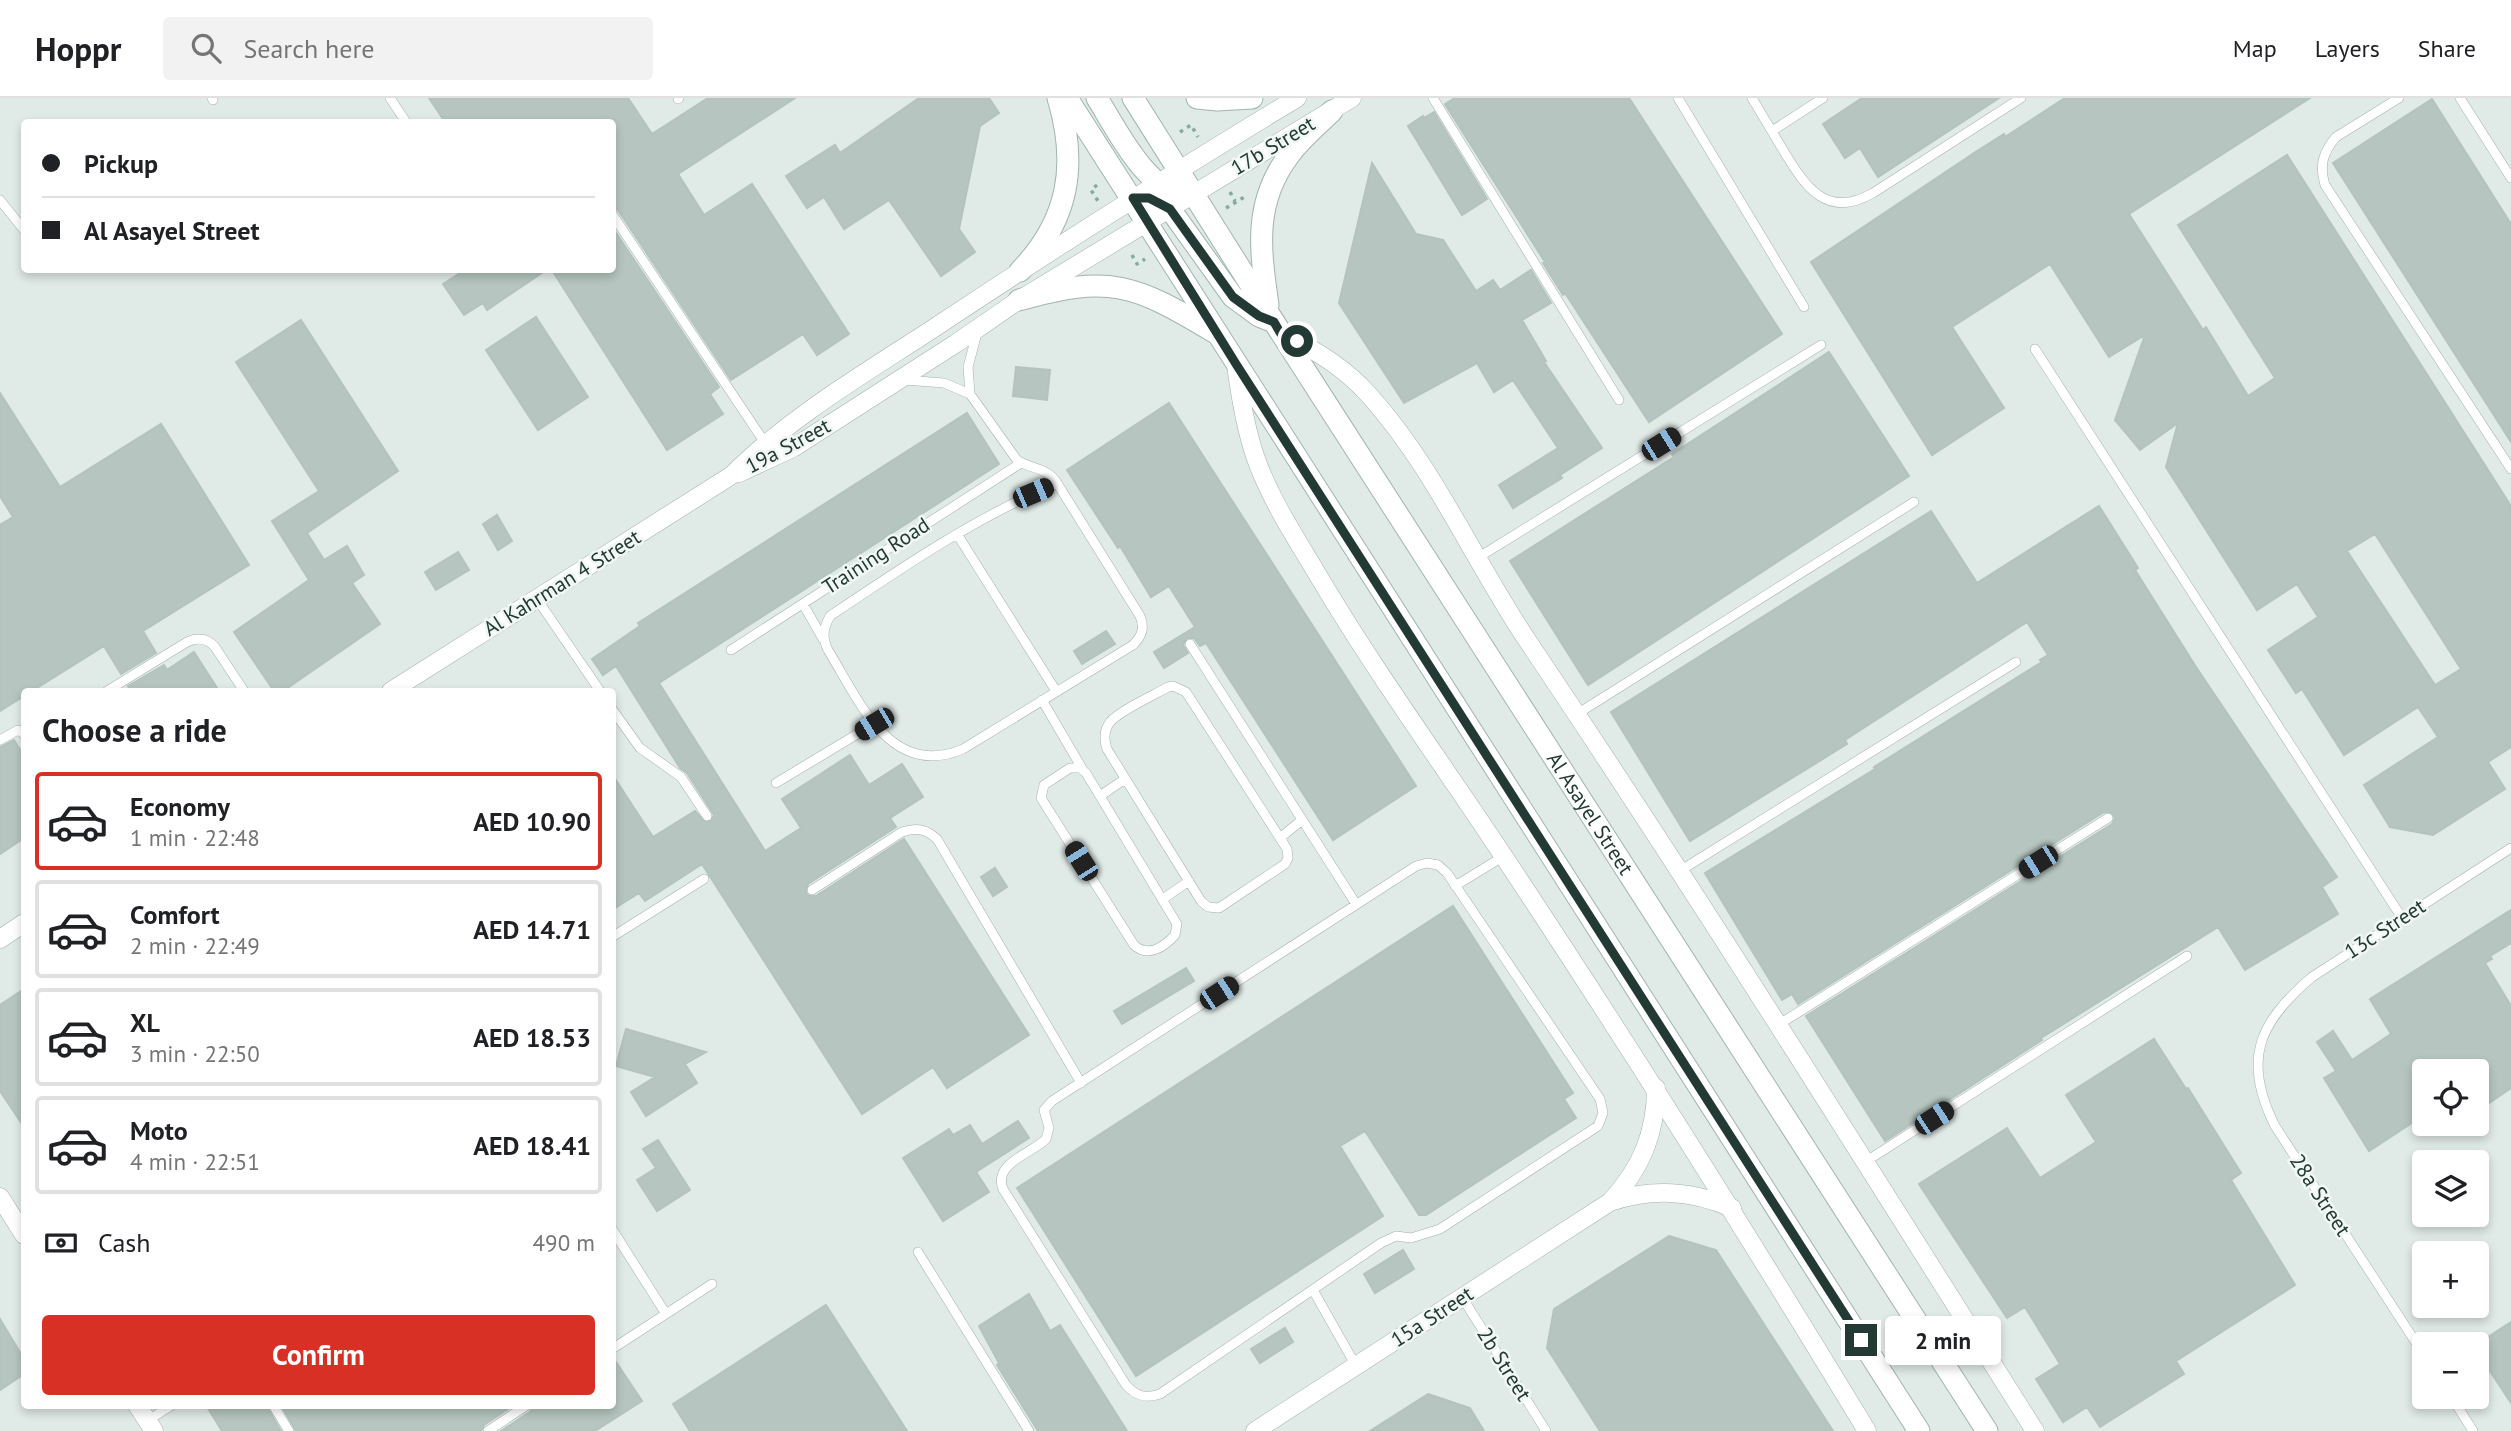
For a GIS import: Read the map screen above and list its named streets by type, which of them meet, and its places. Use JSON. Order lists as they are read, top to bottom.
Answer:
{
  "streets": {
    "main road": ["Al Asayel Street"],
    "street": [
      "17b Street",
      "19a Street",
      "Al Kahrman 4 Street",
      "15a Street"
    ],
    "lane": [
      "Training Road",
      "13c Street",
      "28a Street",
      "2b Street"
    ]
  },
  "crossings": [
    ["17b Street", "19a Street"],
    ["17b Street", "Al Asayel Street"],
    ["19a Street", "Al Kahrman 4 Street"],
    ["19a Street", "Al Asayel Street"],
    ["13c Street", "28a Street"],
    ["15a Street", "2b Street"]
  ],
  "page": {
    "header": "Hoppr",
    "search": "Search here",
    "nav": ["Map", "Layers", "Share"],
    "banner": ["Pickup", "Al Asayel Street"],
    "heading": "Choose a ride",
    "list": [
      {
        "name": "Economy",
        "note": "1 min · 22:48",
        "value": "AED 10.90"
      },
      {
        "name": "Comfort",
        "note": "2 min · 22:49",
        "value": "AED 14.71"
      },
      {
        "name": "XL",
        "note": "3 min · 22:50",
        "value": "AED 18.53"
      },
      {
        "name": "Moto",
        "note": "4 min · 22:51",
        "value": "AED 18.41"
      }
    ],
    "map_buttons": ["+", "−"],
    "pay": ["Cash", "490 m"],
    "buttons": "Confirm",
    "bubble": "2 min"
  }
}
